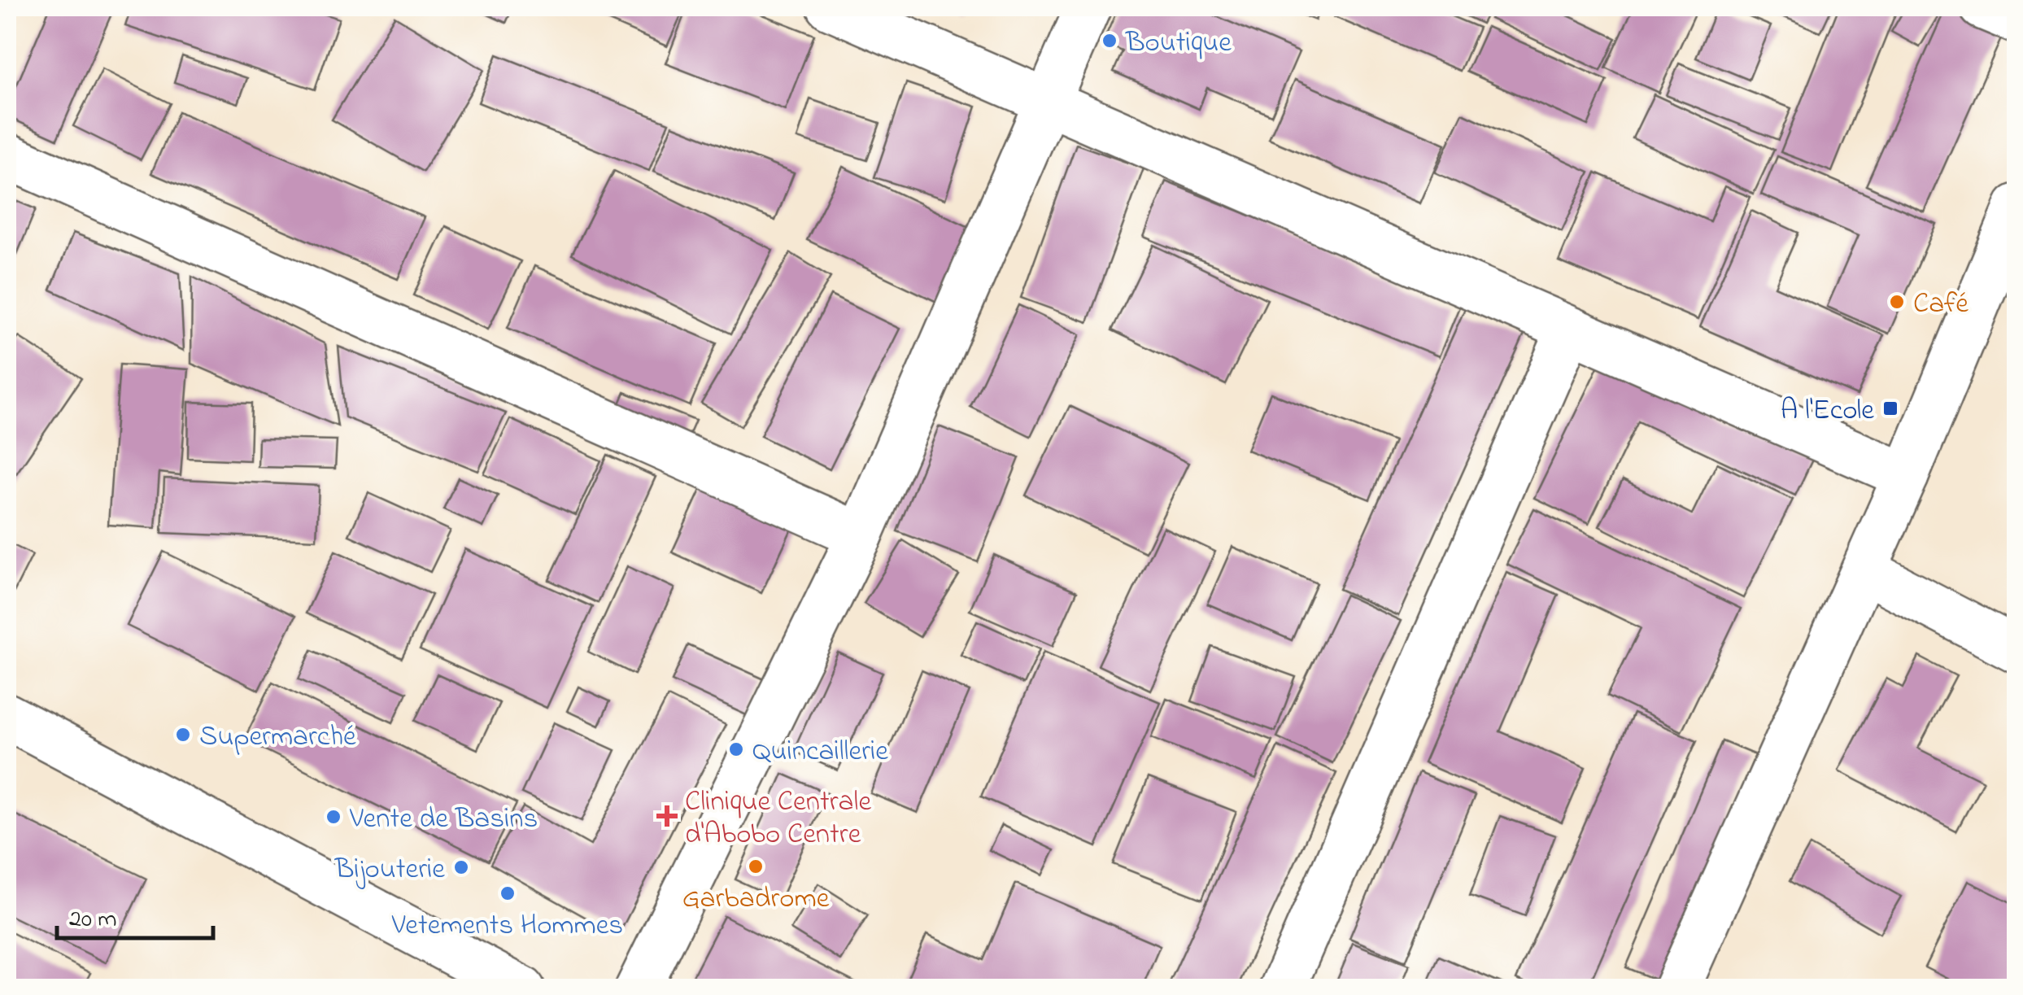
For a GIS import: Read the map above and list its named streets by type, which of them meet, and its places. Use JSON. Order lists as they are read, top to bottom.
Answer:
{
  "places": {
    "other": [
      "Boutique",
      "Café",
      "Supermarché",
      "Quincaillerie",
      "Vente de Basins",
      "Garbadrome",
      "Bijouterie",
      "Vetements Hommes"
    ],
    "transit": ["A l'Ecole"],
    "health": ["Clinique Centrale d'Abobo Centre"]
  },
  "scale_bar": "20 m"
}
